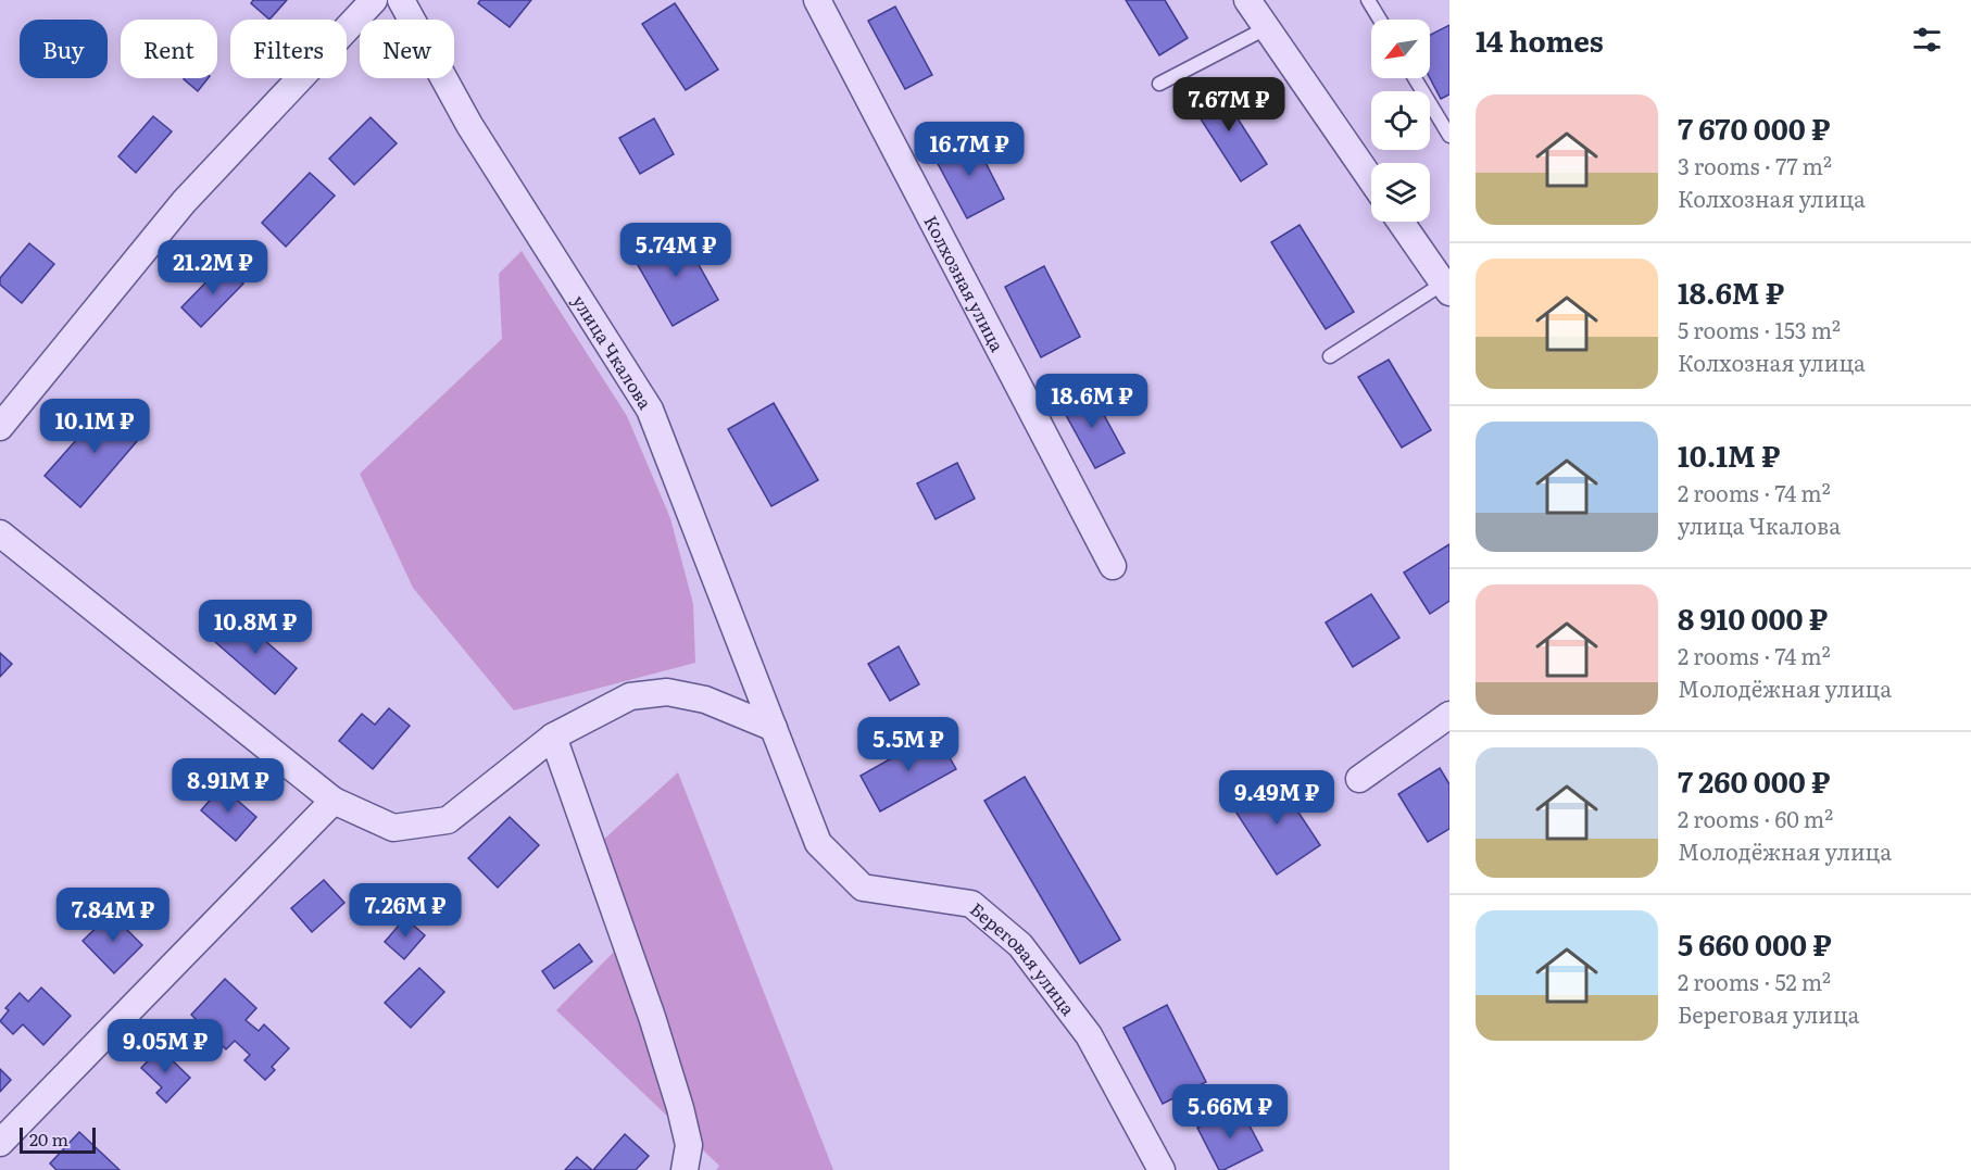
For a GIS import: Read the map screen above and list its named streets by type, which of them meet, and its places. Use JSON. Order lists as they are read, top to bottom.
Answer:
{
  "streets": {
    "street": ["Колхозная улица", "улица Чкалова", "Береговая улица"]
  },
  "crossings": [
    ["улица Чкалова", "Береговая улица"]
  ],
  "scale_bar": "20 m",
  "north": "bottom left",
  "page": {
    "heading": "14 homes",
    "chip": [
      "Buy",
      "Rent",
      "Filters",
      "New"
    ],
    "price": [
      "7.67M ₽",
      "16.7M ₽",
      "5.74M ₽",
      "21.2M ₽",
      "18.6M ₽",
      "10.1M ₽",
      "10.8M ₽",
      "5.5M ₽",
      "8.91M ₽",
      "9.49M ₽",
      "7.26M ₽",
      "7.84M ₽",
      "9.05M ₽",
      "5.66M ₽"
    ],
    "list": [
      {
        "name": "7 670 000 ₽",
        "note": "3 rooms · 77 m² · Колхозная улица"
      },
      {
        "name": "18.6M ₽",
        "note": "5 rooms · 153 m² · Колхозная улица"
      },
      {
        "name": "10.1M ₽",
        "note": "2 rooms · 74 m² · улица Чкалова"
      },
      {
        "name": "8 910 000 ₽",
        "note": "2 rooms · 74 m² · Молодёжная улица"
      },
      {
        "name": "7 260 000 ₽",
        "note": "2 rooms · 60 m² · Молодёжная улица"
      },
      {
        "name": "5 660 000 ₽",
        "note": "2 rooms · 52 m² · Береговая улица"
      }
    ],
    "scale": "20 m"
  }
}
